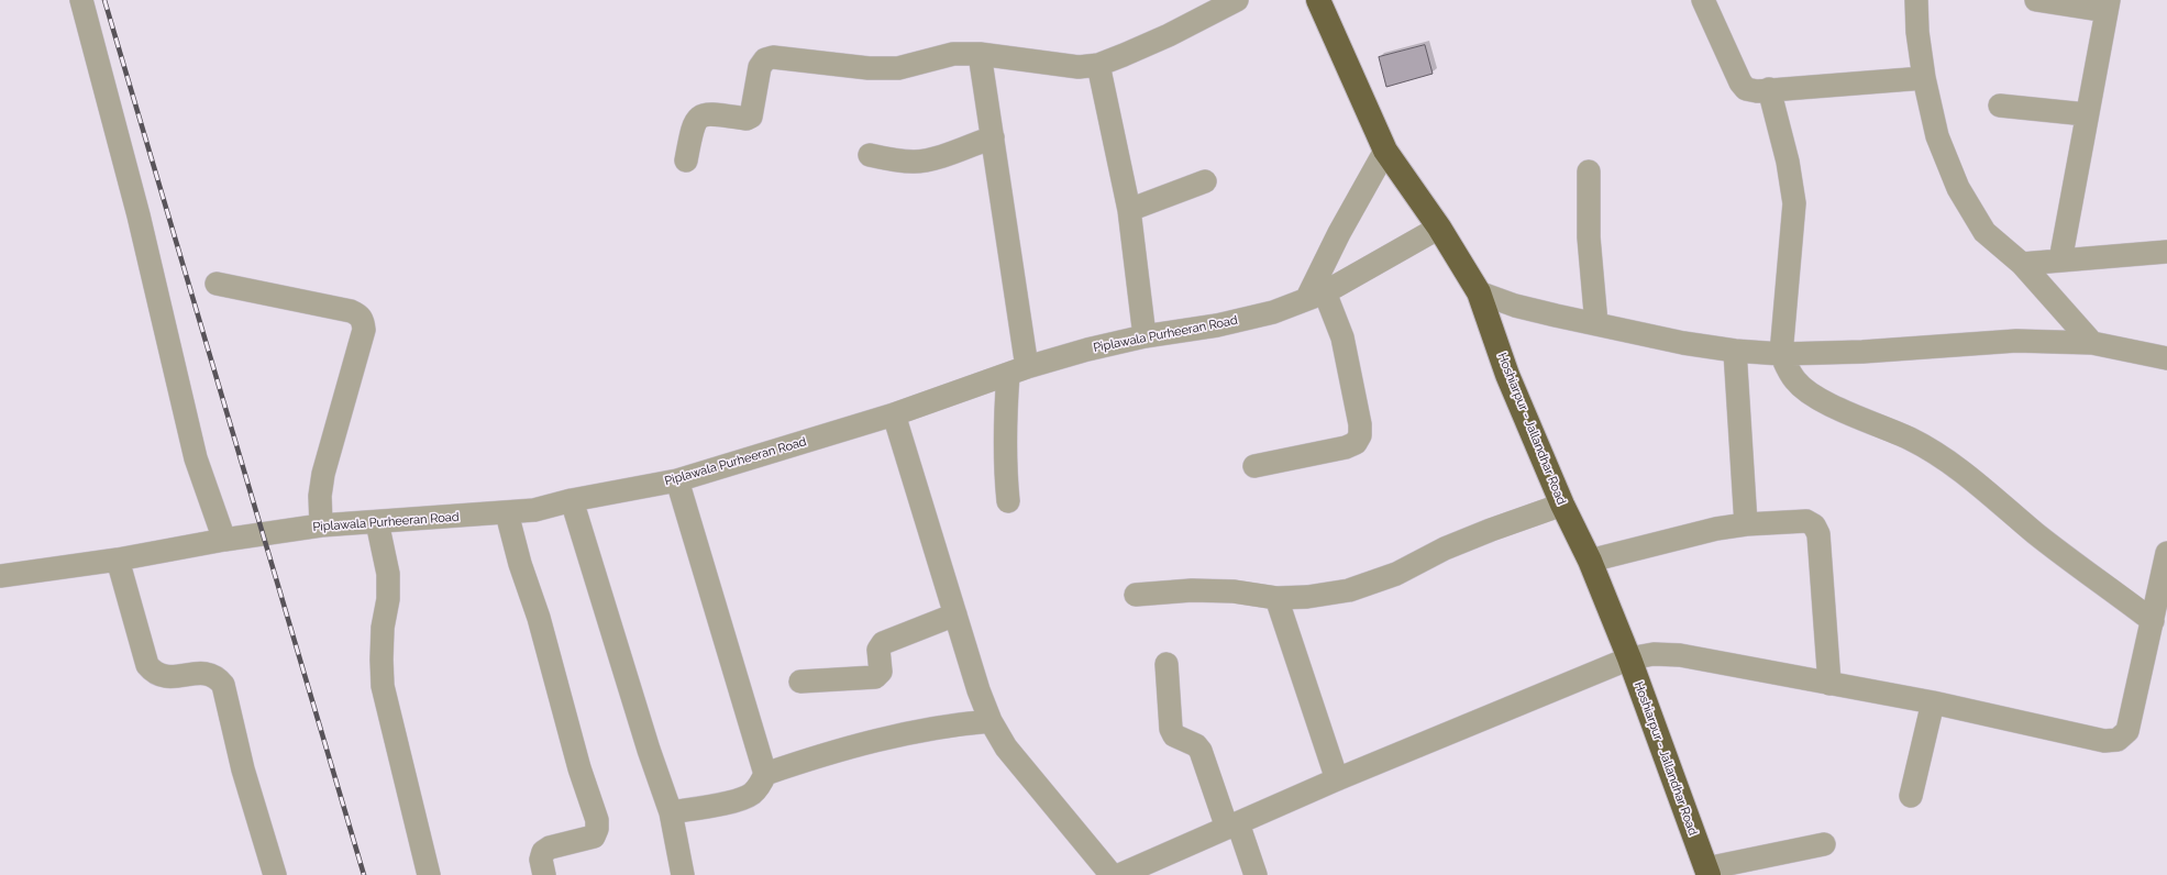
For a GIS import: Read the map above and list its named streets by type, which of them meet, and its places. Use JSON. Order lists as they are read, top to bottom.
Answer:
{
  "streets": {
    "highway": ["Hoshiarpur - Jallandhar Road"],
    "street": ["Piplawala Purheeran Road"]
  },
  "crossings": [
    ["Piplawala Purheeran Road", "Hoshiarpur - Jallandhar Road"]
  ]
}
